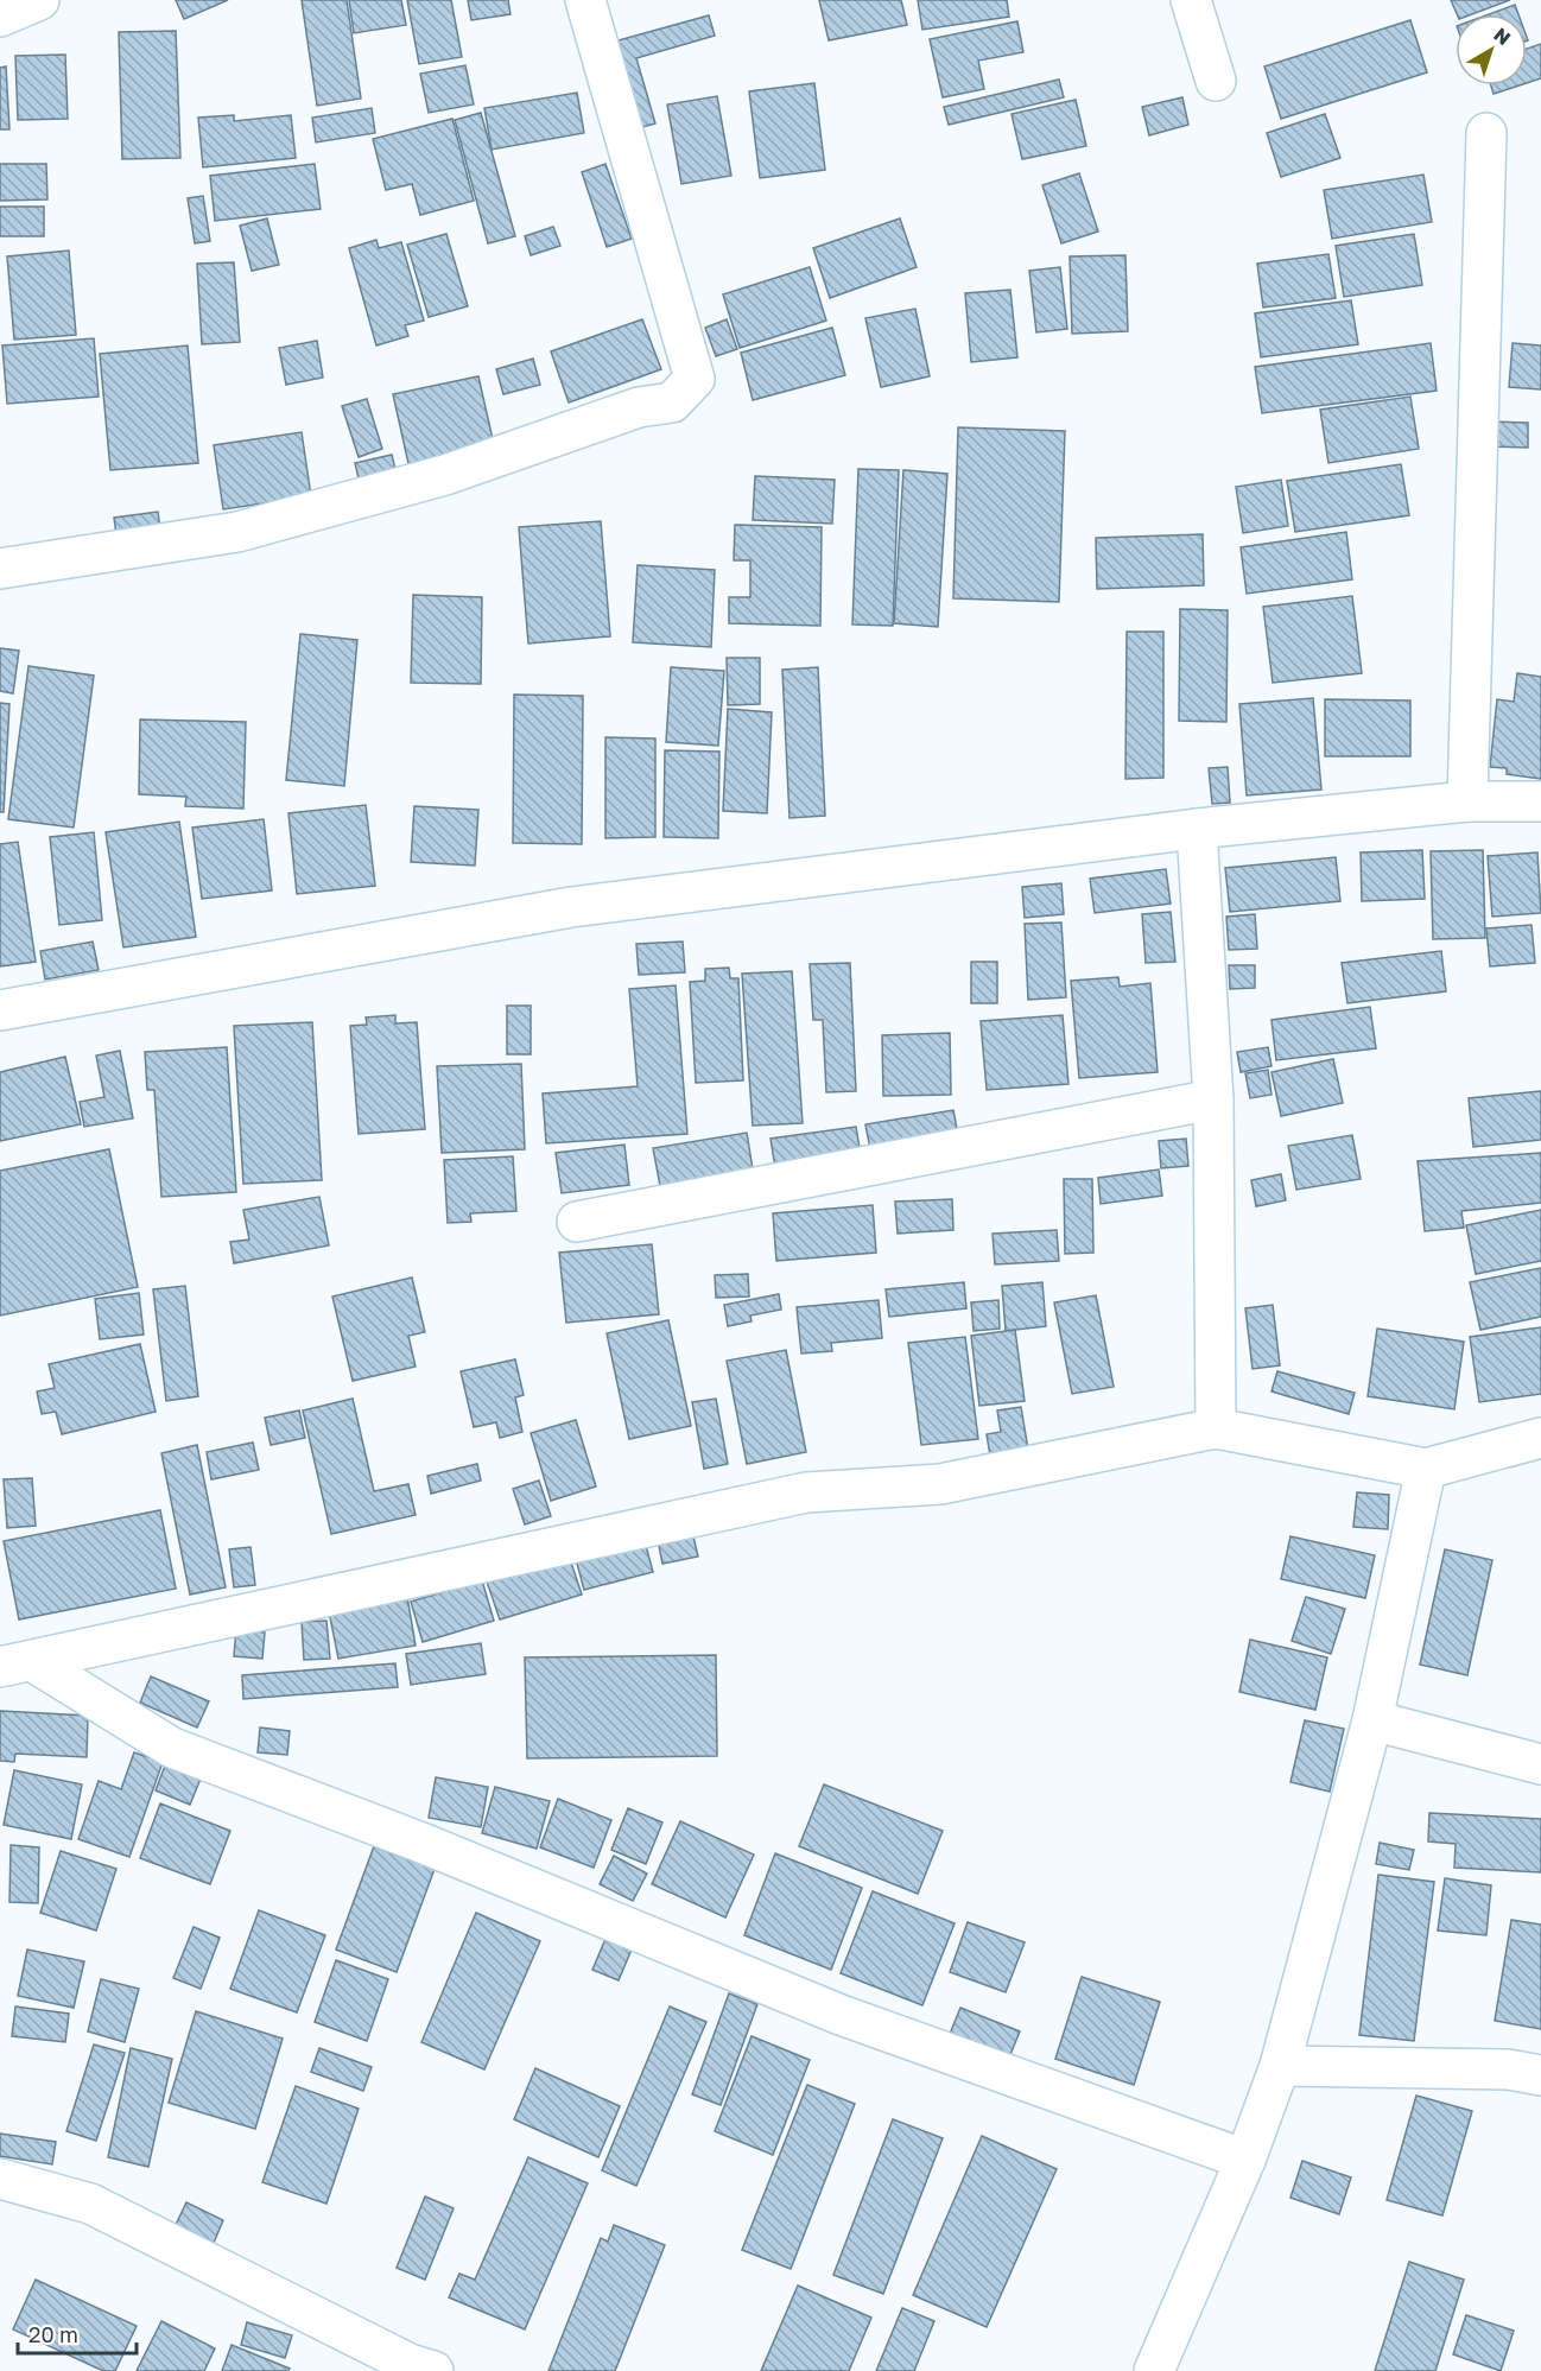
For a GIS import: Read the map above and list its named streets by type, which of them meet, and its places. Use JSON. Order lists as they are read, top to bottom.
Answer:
{
  "scale_bar": "20 m",
  "north": "top right"
}
